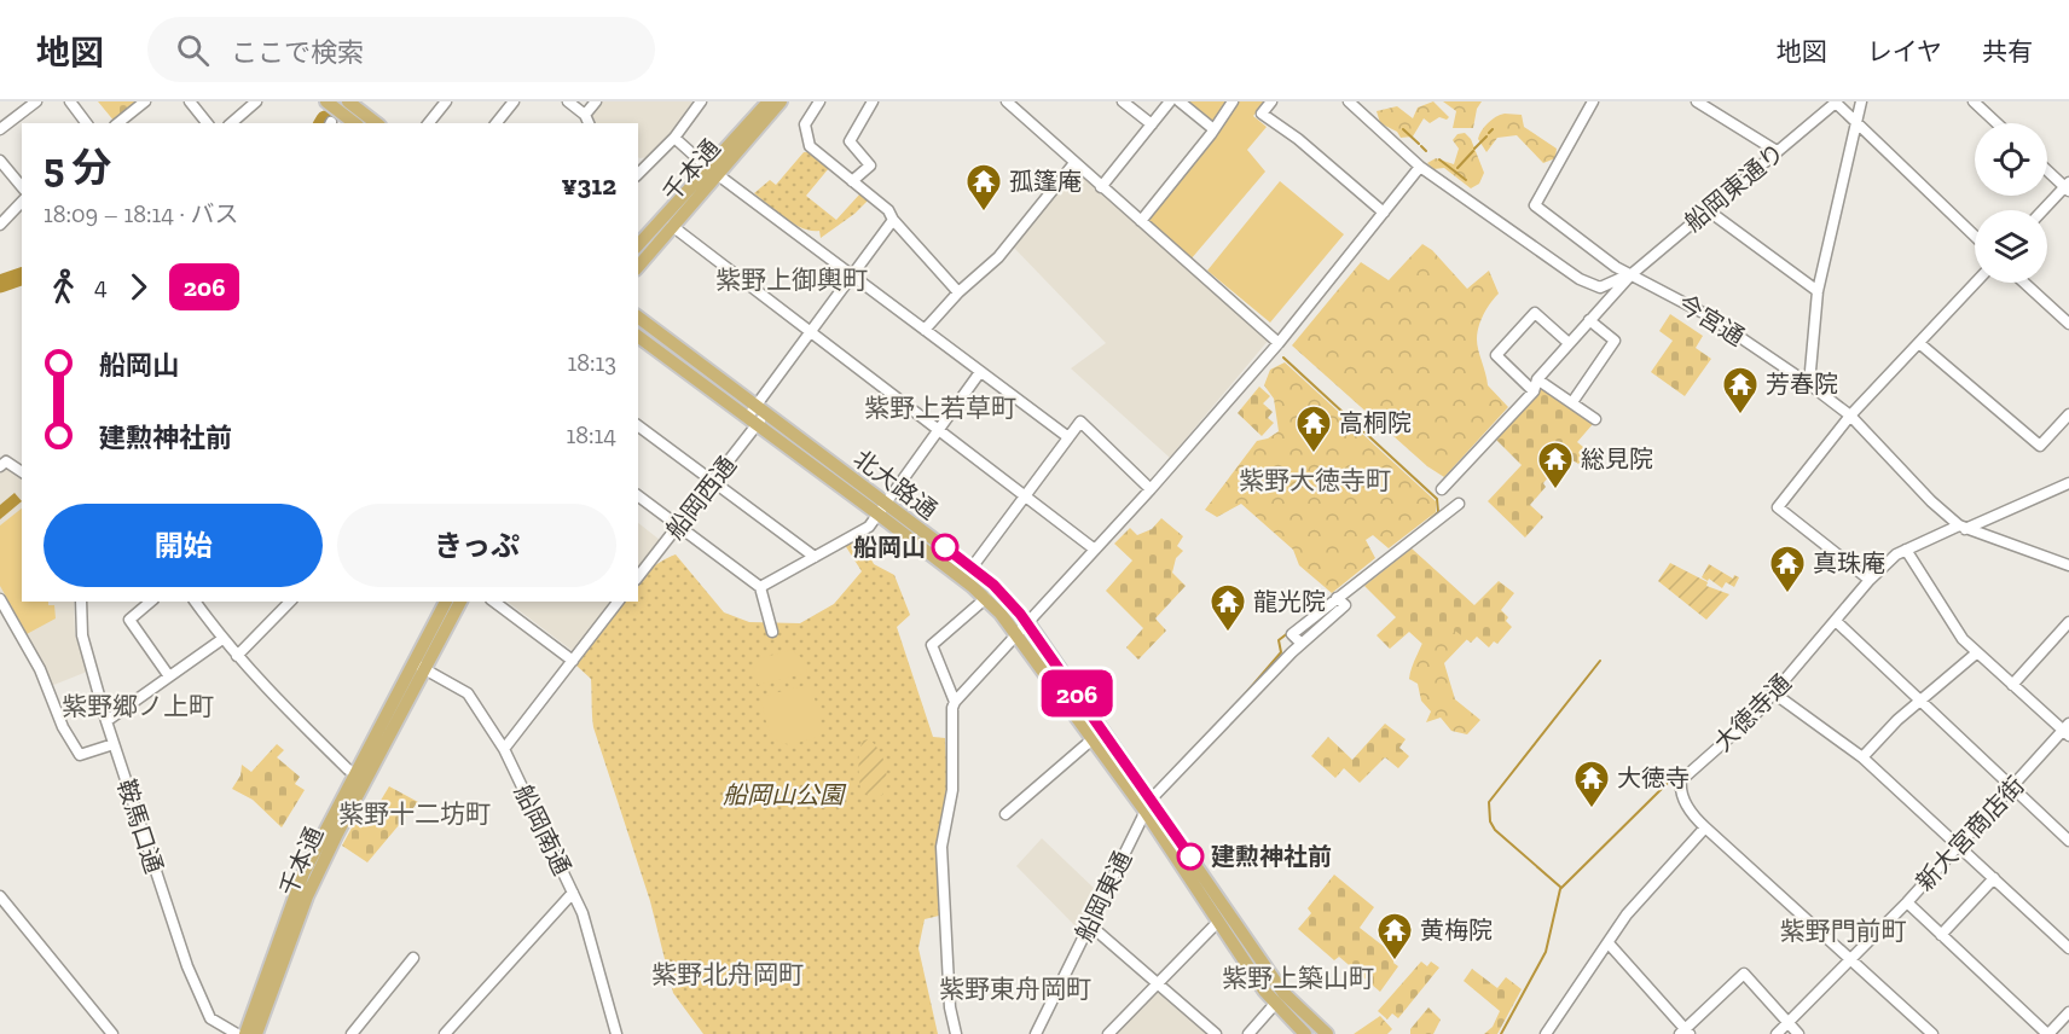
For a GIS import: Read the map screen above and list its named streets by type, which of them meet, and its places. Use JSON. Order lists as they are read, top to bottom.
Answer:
{
  "streets": {
    "main road": ["千本通", "北大路通"],
    "street": [
      "船岡東通り",
      "今宮通",
      "船岡西通",
      "大徳寺通",
      "鞍馬口通",
      "船岡南通",
      "新大宮商店街",
      "船岡東通"
    ]
  },
  "crossings": [
    ["千本通", "船岡南通"],
    ["船岡東通り", "今宮通"],
    ["今宮通", "大徳寺通"],
    ["北大路通", "船岡西通"],
    ["北大路通", "船岡東通"]
  ],
  "districts": [
    "紫野上御輿町",
    "紫野上若草町",
    "紫野大徳寺町",
    "紫野郷ノ上町",
    "紫野十二坊町",
    "紫野門前町",
    "紫野北舟岡町",
    "紫野上築山町",
    "紫野東舟岡町"
  ],
  "parks": ["船岡山公園"],
  "places": {
    "temple": [
      "孤篷庵",
      "芳春院",
      "高桐院",
      "総見院",
      "真珠庵",
      "龍光院",
      "大徳寺",
      "黄梅院"
    ],
    "other": ["船岡山", "建勲神社前"]
  },
  "lines": ["bus line 206"],
  "page": {
    "header": "地図",
    "search": "ここで検索",
    "nav": ["地図", "レイヤ", "共有"],
    "on_map": "206",
    "heading": ["5 分", "18:09 – 18:14 · バス", "¥312"],
    "legs": ["4", "206"],
    "list": [
      {
        "name": "船岡山",
        "value": "18:13"
      },
      {
        "name": "建勲神社前",
        "value": "18:14"
      }
    ],
    "buttons": ["開始", "きっぷ"]
  }
}
